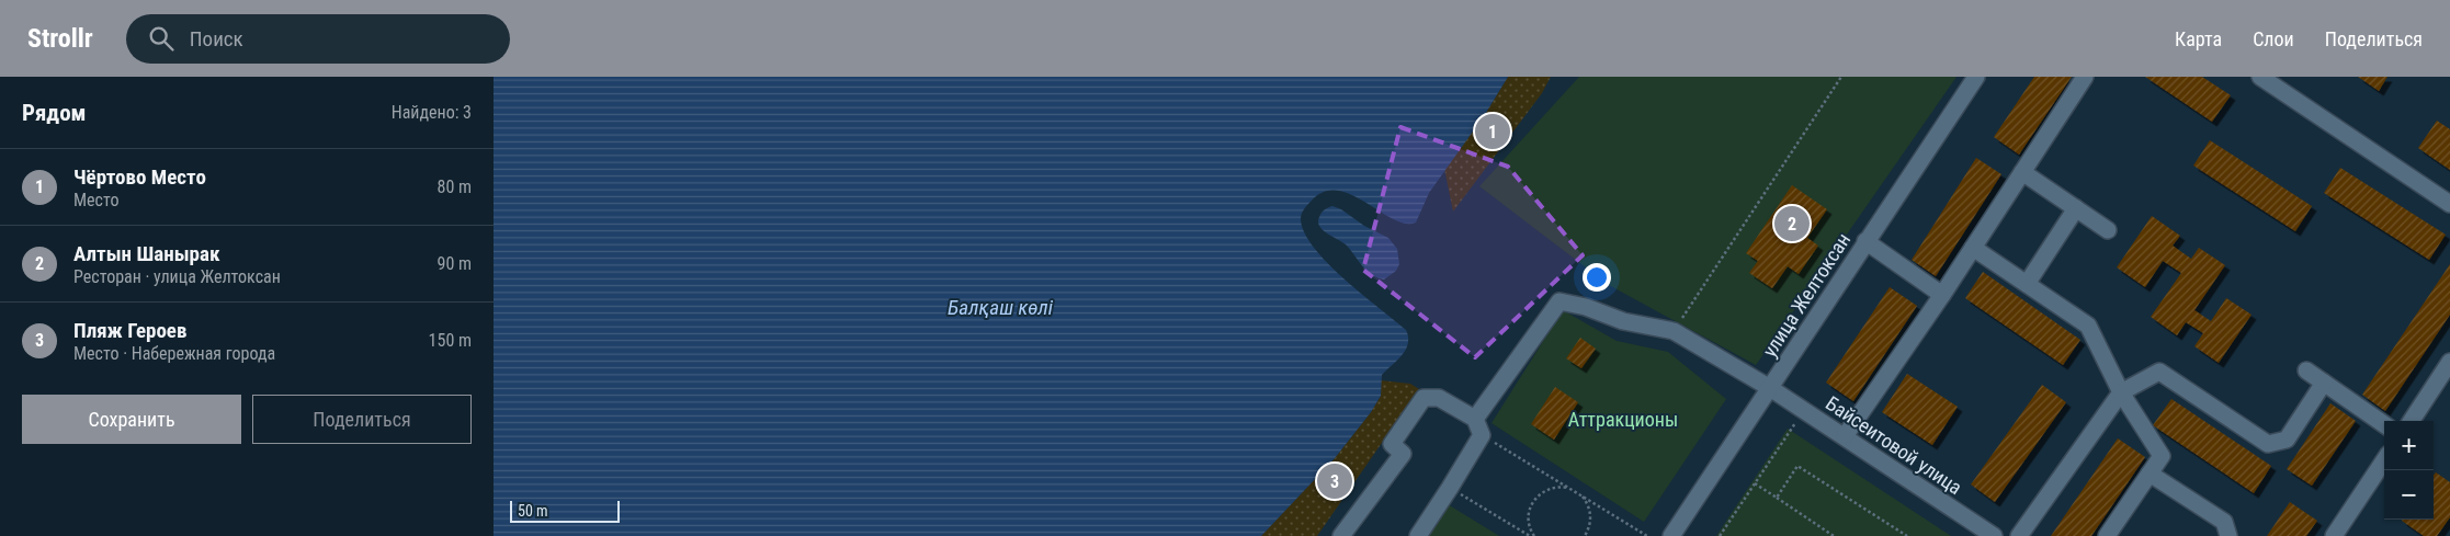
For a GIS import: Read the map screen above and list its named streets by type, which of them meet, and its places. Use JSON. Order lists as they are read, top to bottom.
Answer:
{
  "streets": {
    "street": ["улица Желтоксан", "Байсеитовой улица"]
  },
  "crossings": [
    ["улица Желтоксан", "Байсеитовой улица"]
  ],
  "water": ["Балқаш көлі"],
  "parks": ["Аттракционы"],
  "scale_bar": "50 m",
  "page": {
    "header": "Strollr",
    "search": "Поиск",
    "nav": ["Карта", "Слои", "Поделиться"],
    "heading": ["Рядом", "Найдено: 3"],
    "pins": ["1", "2", "3"],
    "list": [
      {
        "mark": "1",
        "name": "Чёртово Место",
        "note": "Место",
        "value": "80 m"
      },
      {
        "mark": "2",
        "name": "Алтын Шанырак",
        "note": "Ресторан · улица Желтоксан",
        "value": "90 m"
      },
      {
        "mark": "3",
        "name": "Пляж Героев",
        "note": "Место · Набережная города",
        "value": "150 m"
      }
    ],
    "buttons": ["Сохранить", "Поделиться"],
    "map_buttons": ["+", "−"],
    "scale": "50 m"
  }
}
